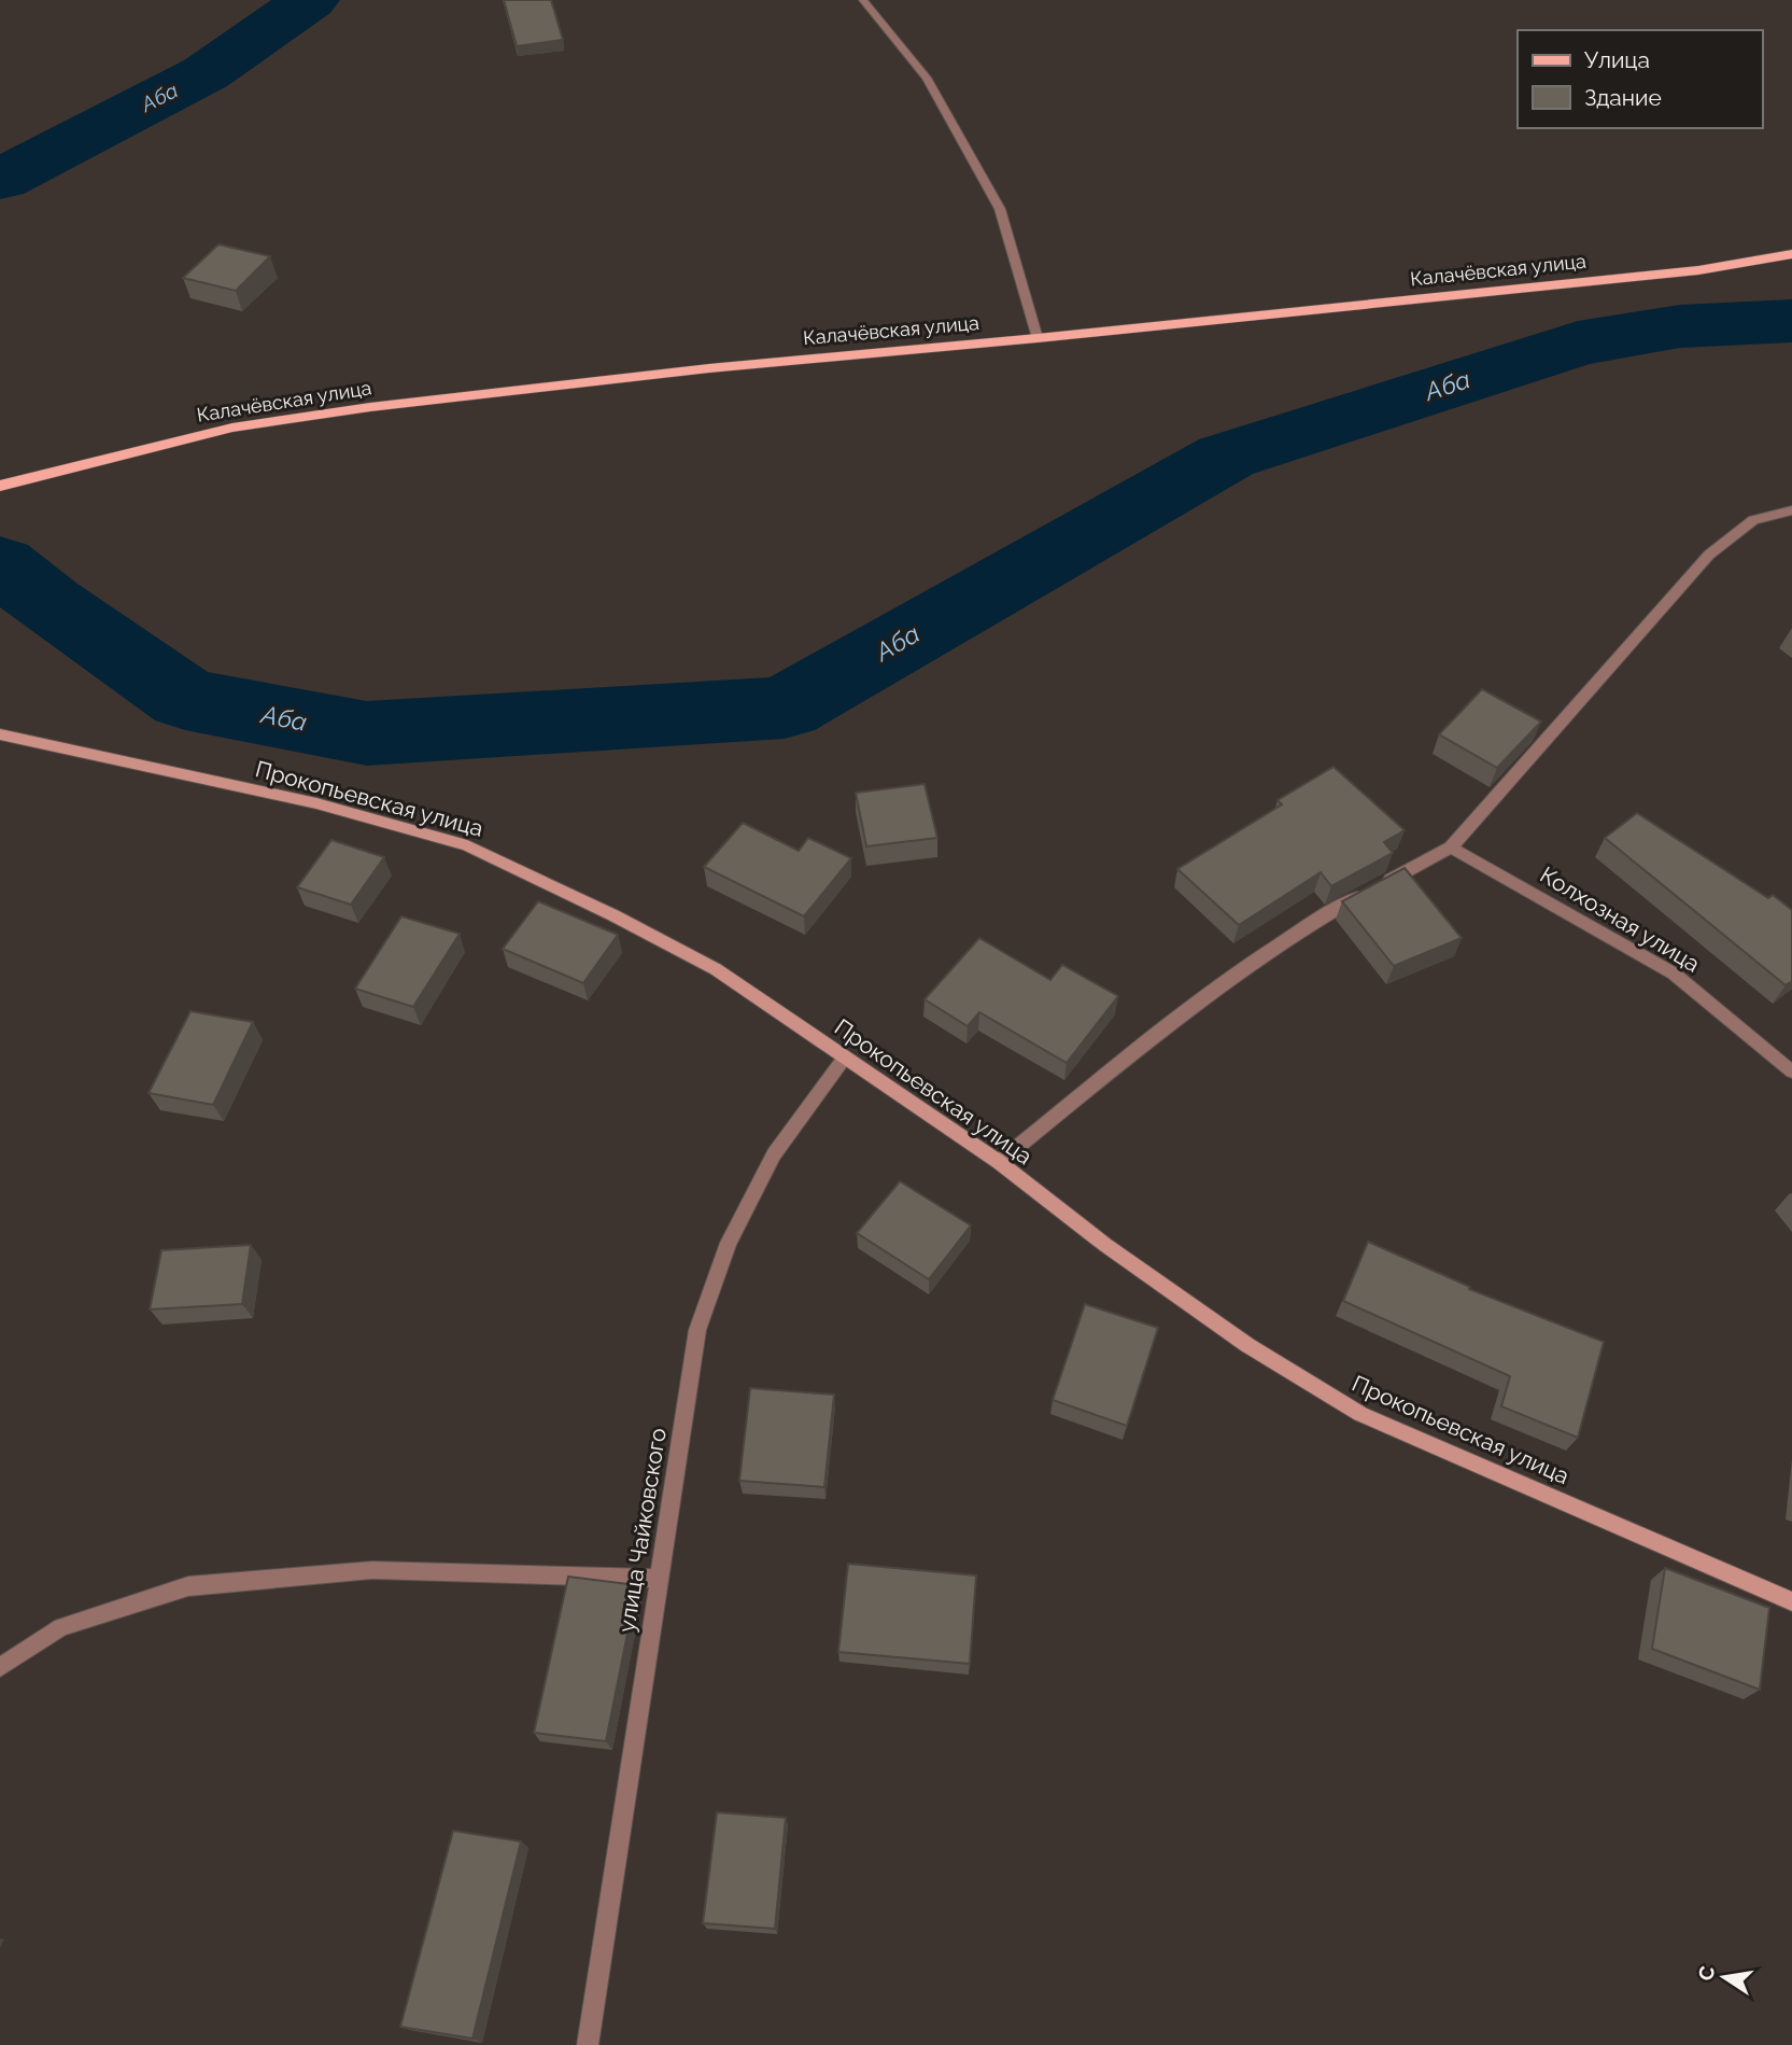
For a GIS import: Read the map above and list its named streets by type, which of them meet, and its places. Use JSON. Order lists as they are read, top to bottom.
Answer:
{
  "streets": {
    "main road": ["Калачёвская улица", "Прокопьевская улица"],
    "street": ["Колхозная улица", "улица Чайковского"]
  },
  "crossings": [
    ["Прокопьевская улица", "улица Чайковского"]
  ],
  "water": ["Аба"],
  "legend": ["Улица", "Здание"],
  "north": "left"
}
